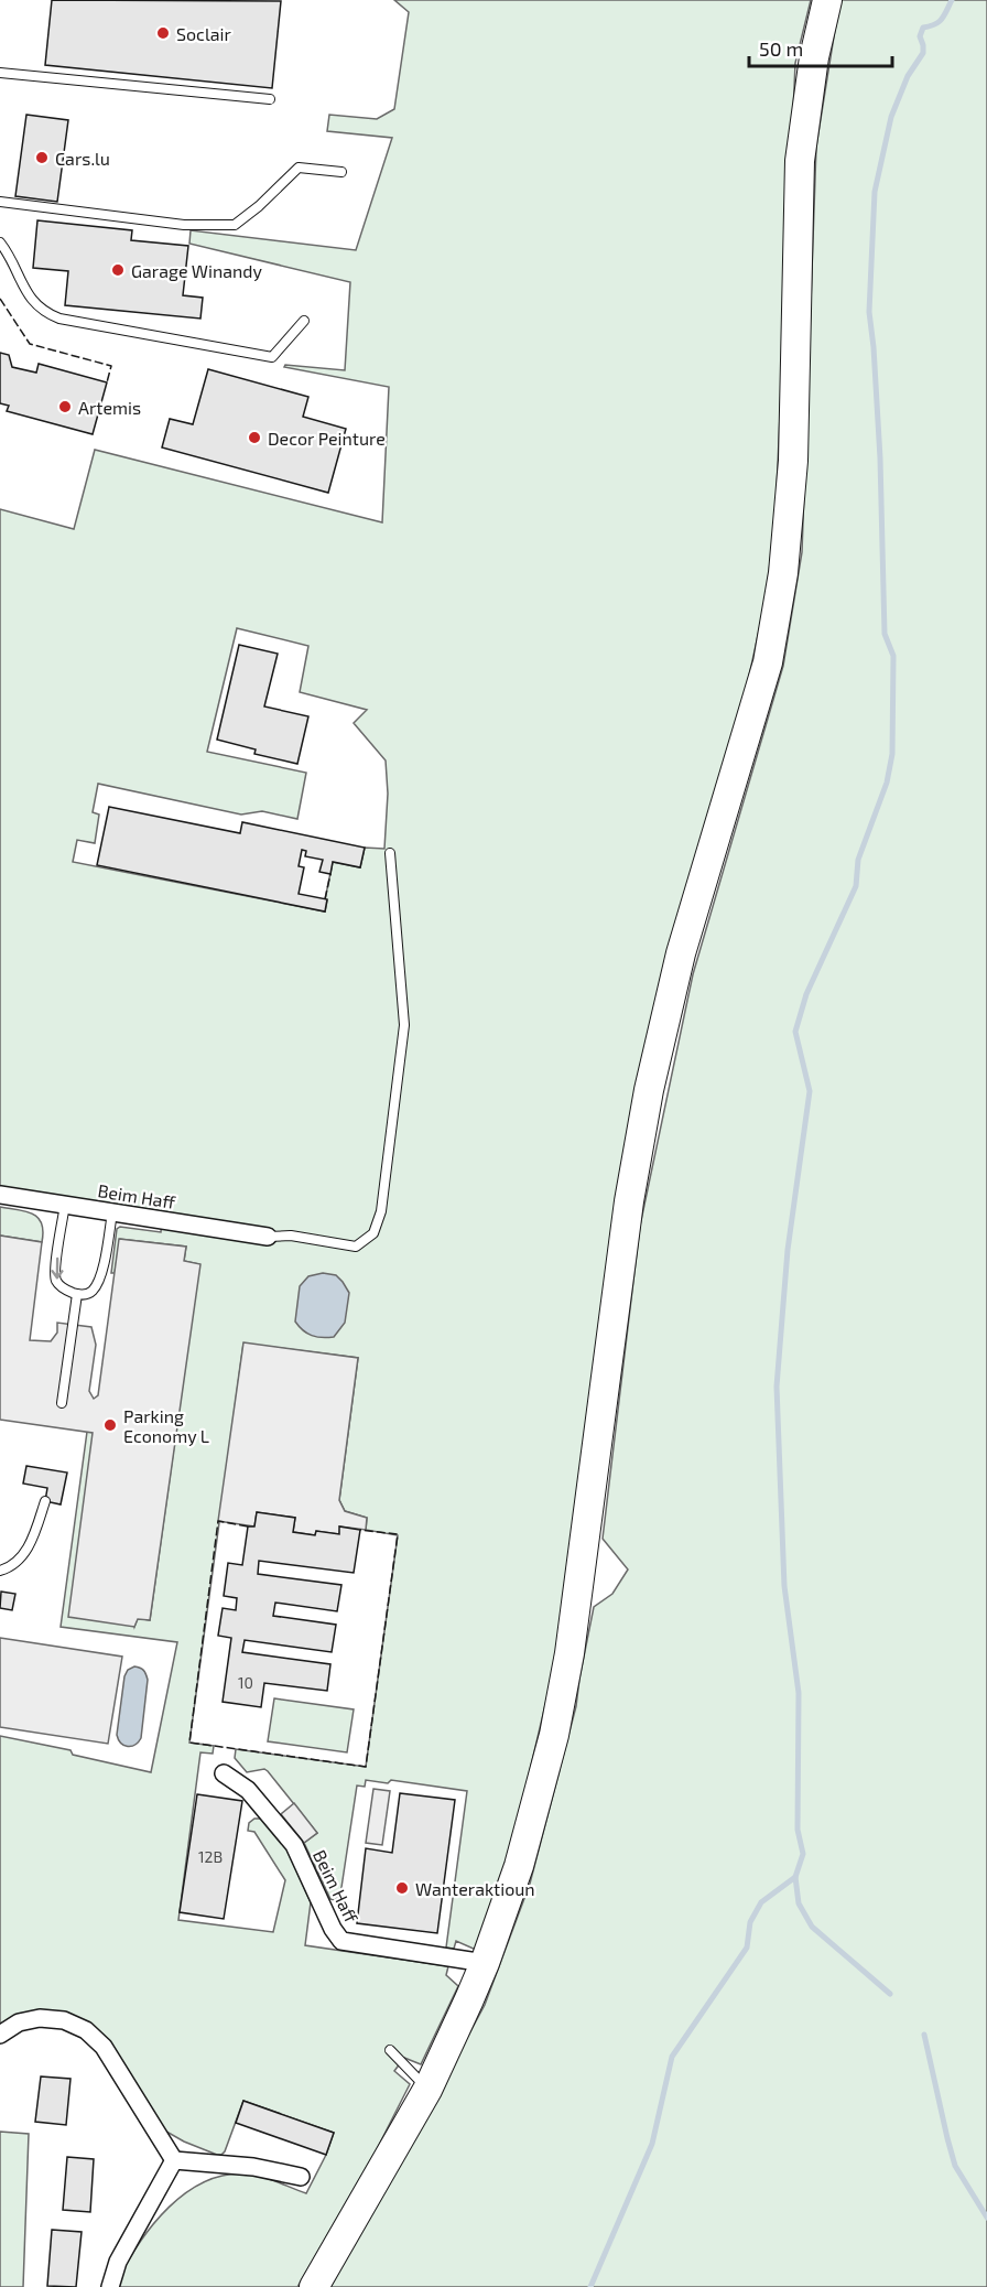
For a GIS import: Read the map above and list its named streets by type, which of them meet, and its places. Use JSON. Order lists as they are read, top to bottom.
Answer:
{
  "streets": {
    "street": ["Beim Haff"]
  },
  "places": [
    "Soclair",
    "Cars.lu",
    "Garage Winandy",
    "Artemis",
    "Decor Peinture",
    "Parking Economy L",
    "Wanteraktioun"
  ],
  "house_numbers": ["10", "12B"],
  "scale_bar": "50 m"
}
